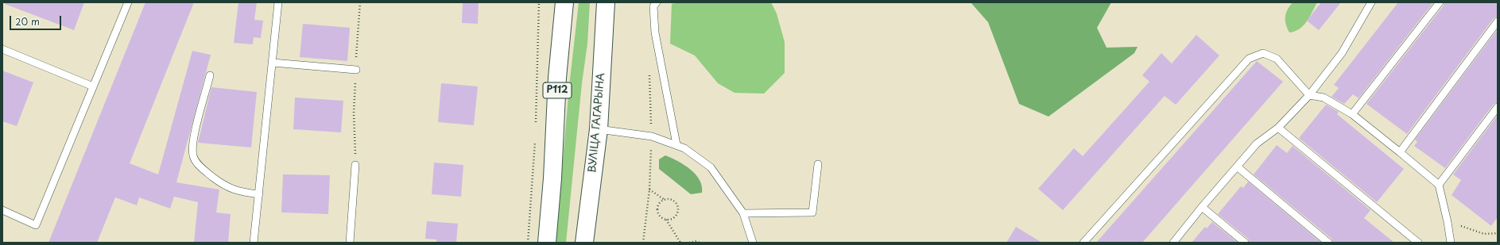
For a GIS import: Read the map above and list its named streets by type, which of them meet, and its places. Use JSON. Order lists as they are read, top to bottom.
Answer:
{
  "streets": {
    "main road": ["Р112", "ВУЛІЦА ГАГАРЫНА"]
  },
  "scale_bar": "20 m"
}
